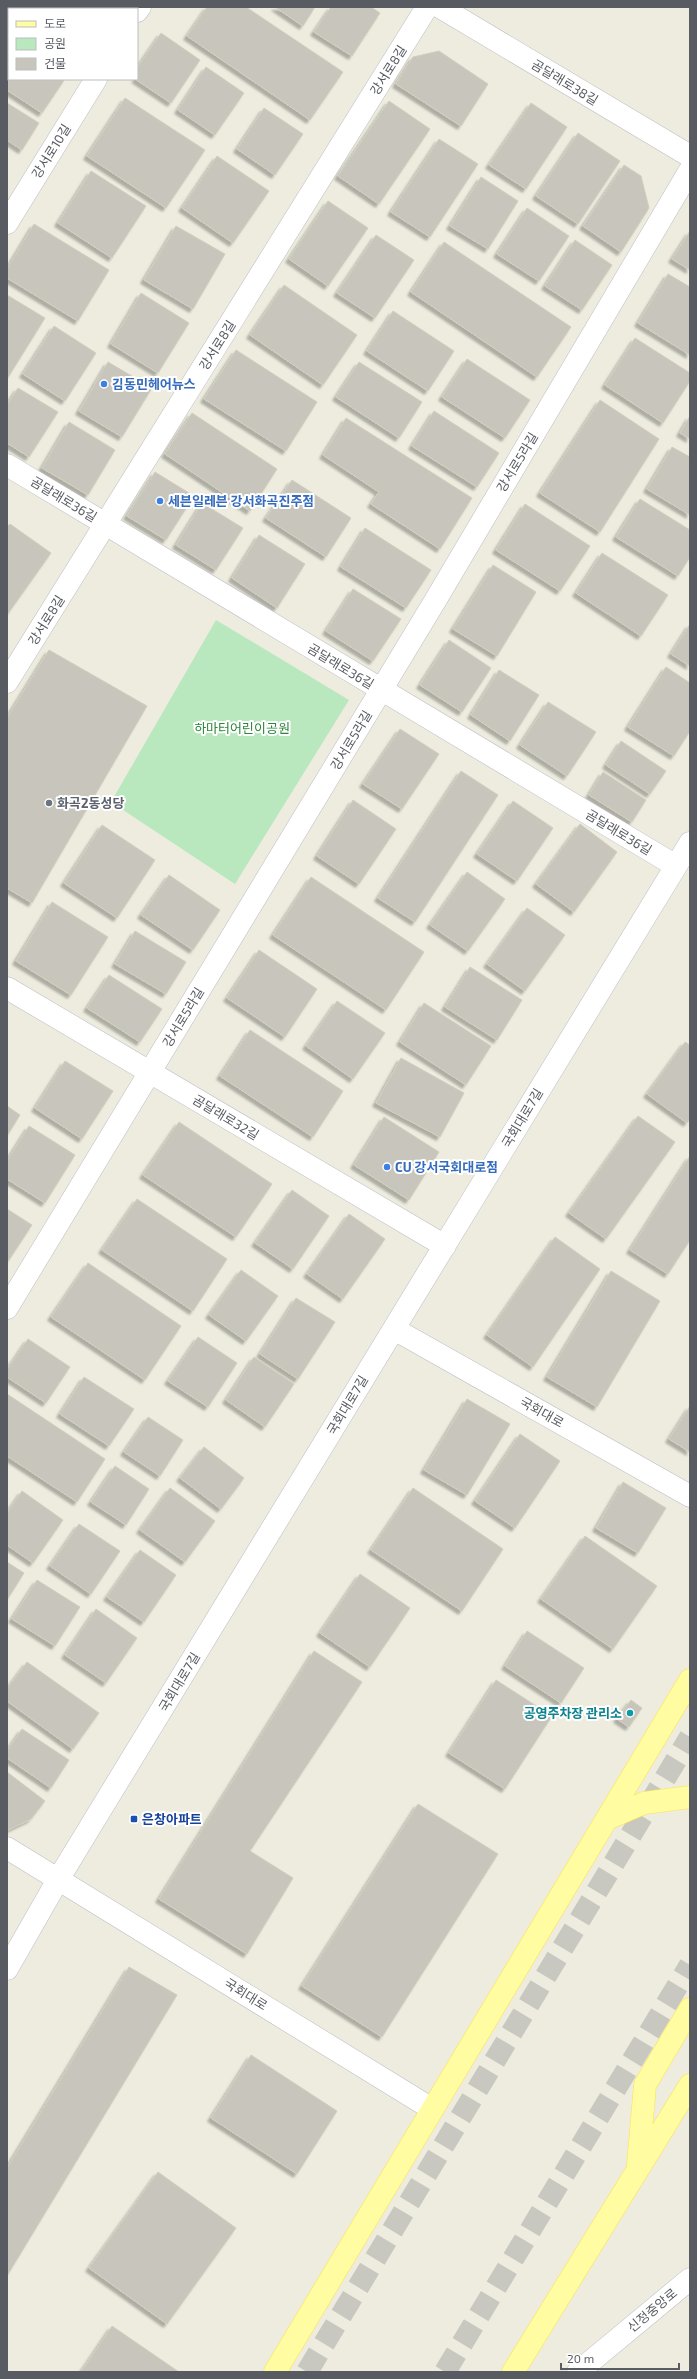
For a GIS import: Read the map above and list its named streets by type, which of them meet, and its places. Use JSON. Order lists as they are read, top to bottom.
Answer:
{
  "streets": {
    "street": [
      "강서로8길",
      "곰달래로38길",
      "강서로10길",
      "강서로5라길",
      "곰달래로36길",
      "곰달래로32길",
      "국회대로7길",
      "국회대로",
      "신정중앙로"
    ]
  },
  "crossings": [
    ["강서로8길", "곰달래로36길"],
    ["강서로5라길", "곰달래로36길"],
    ["강서로5라길", "곰달래로32길"],
    ["곰달래로36길", "국회대로7길"],
    ["곰달래로32길", "국회대로7길"],
    ["국회대로7길", "국회대로"]
  ],
  "parks": ["하마터어린이공원"],
  "places": {
    "other": [
      "김동민헤어뉴스",
      "세븐일레븐 강서화곡진주점",
      "화곡2동성당",
      "CU 강서국회대로점",
      "공영주차장 관리소"
    ],
    "transit": ["은창아파트"]
  },
  "legend": ["도로", "공원", "건물"],
  "scale_bar": "20 m"
}
